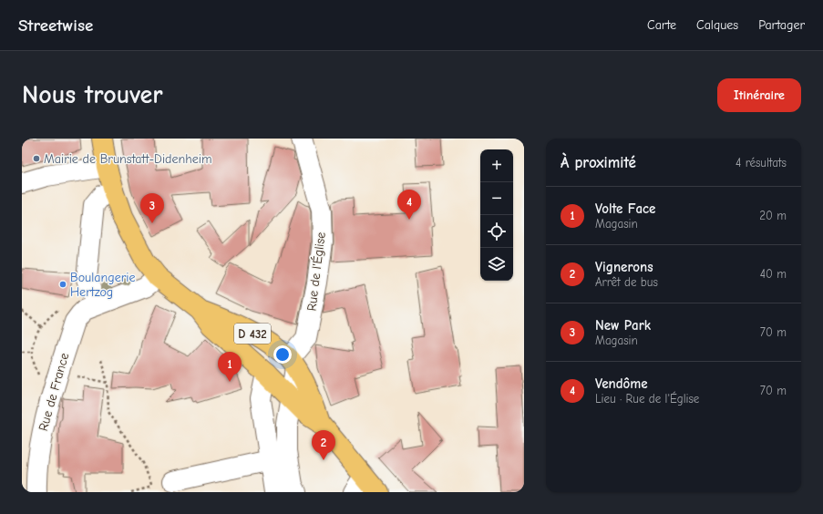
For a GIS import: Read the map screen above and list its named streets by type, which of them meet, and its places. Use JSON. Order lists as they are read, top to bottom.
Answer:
{
  "streets": {
    "main road": ["D 432"],
    "street": ["Rue de l'Église", "Rue de France"]
  },
  "crossings": [
    ["Rue de l'Église", "D 432"],
    ["D 432", "Rue de France"]
  ],
  "places": ["Mairie de Brunstatt-Didenheim", "Boulangerie Hertzog"],
  "page": {
    "header": "Streetwise",
    "nav": ["Carte", "Calques", "Partager"],
    "buttons": "Itinéraire",
    "title": "Nous trouver",
    "heading": ["À proximité", "4 résultats"],
    "map_buttons": ["+", "−"],
    "list": [
      {
        "mark": "1",
        "name": "Volte Face",
        "note": "Magasin",
        "value": "20 m"
      },
      {
        "mark": "2",
        "name": "Vignerons",
        "note": "Arrêt de bus",
        "value": "40 m"
      },
      {
        "mark": "3",
        "name": "New Park",
        "note": "Magasin",
        "value": "70 m"
      },
      {
        "mark": "4",
        "name": "Vendôme",
        "note": "Lieu · Rue de l'Église",
        "value": "70 m"
      }
    ],
    "pins": [
      "4",
      "3",
      "1",
      "2"
    ]
  }
}
